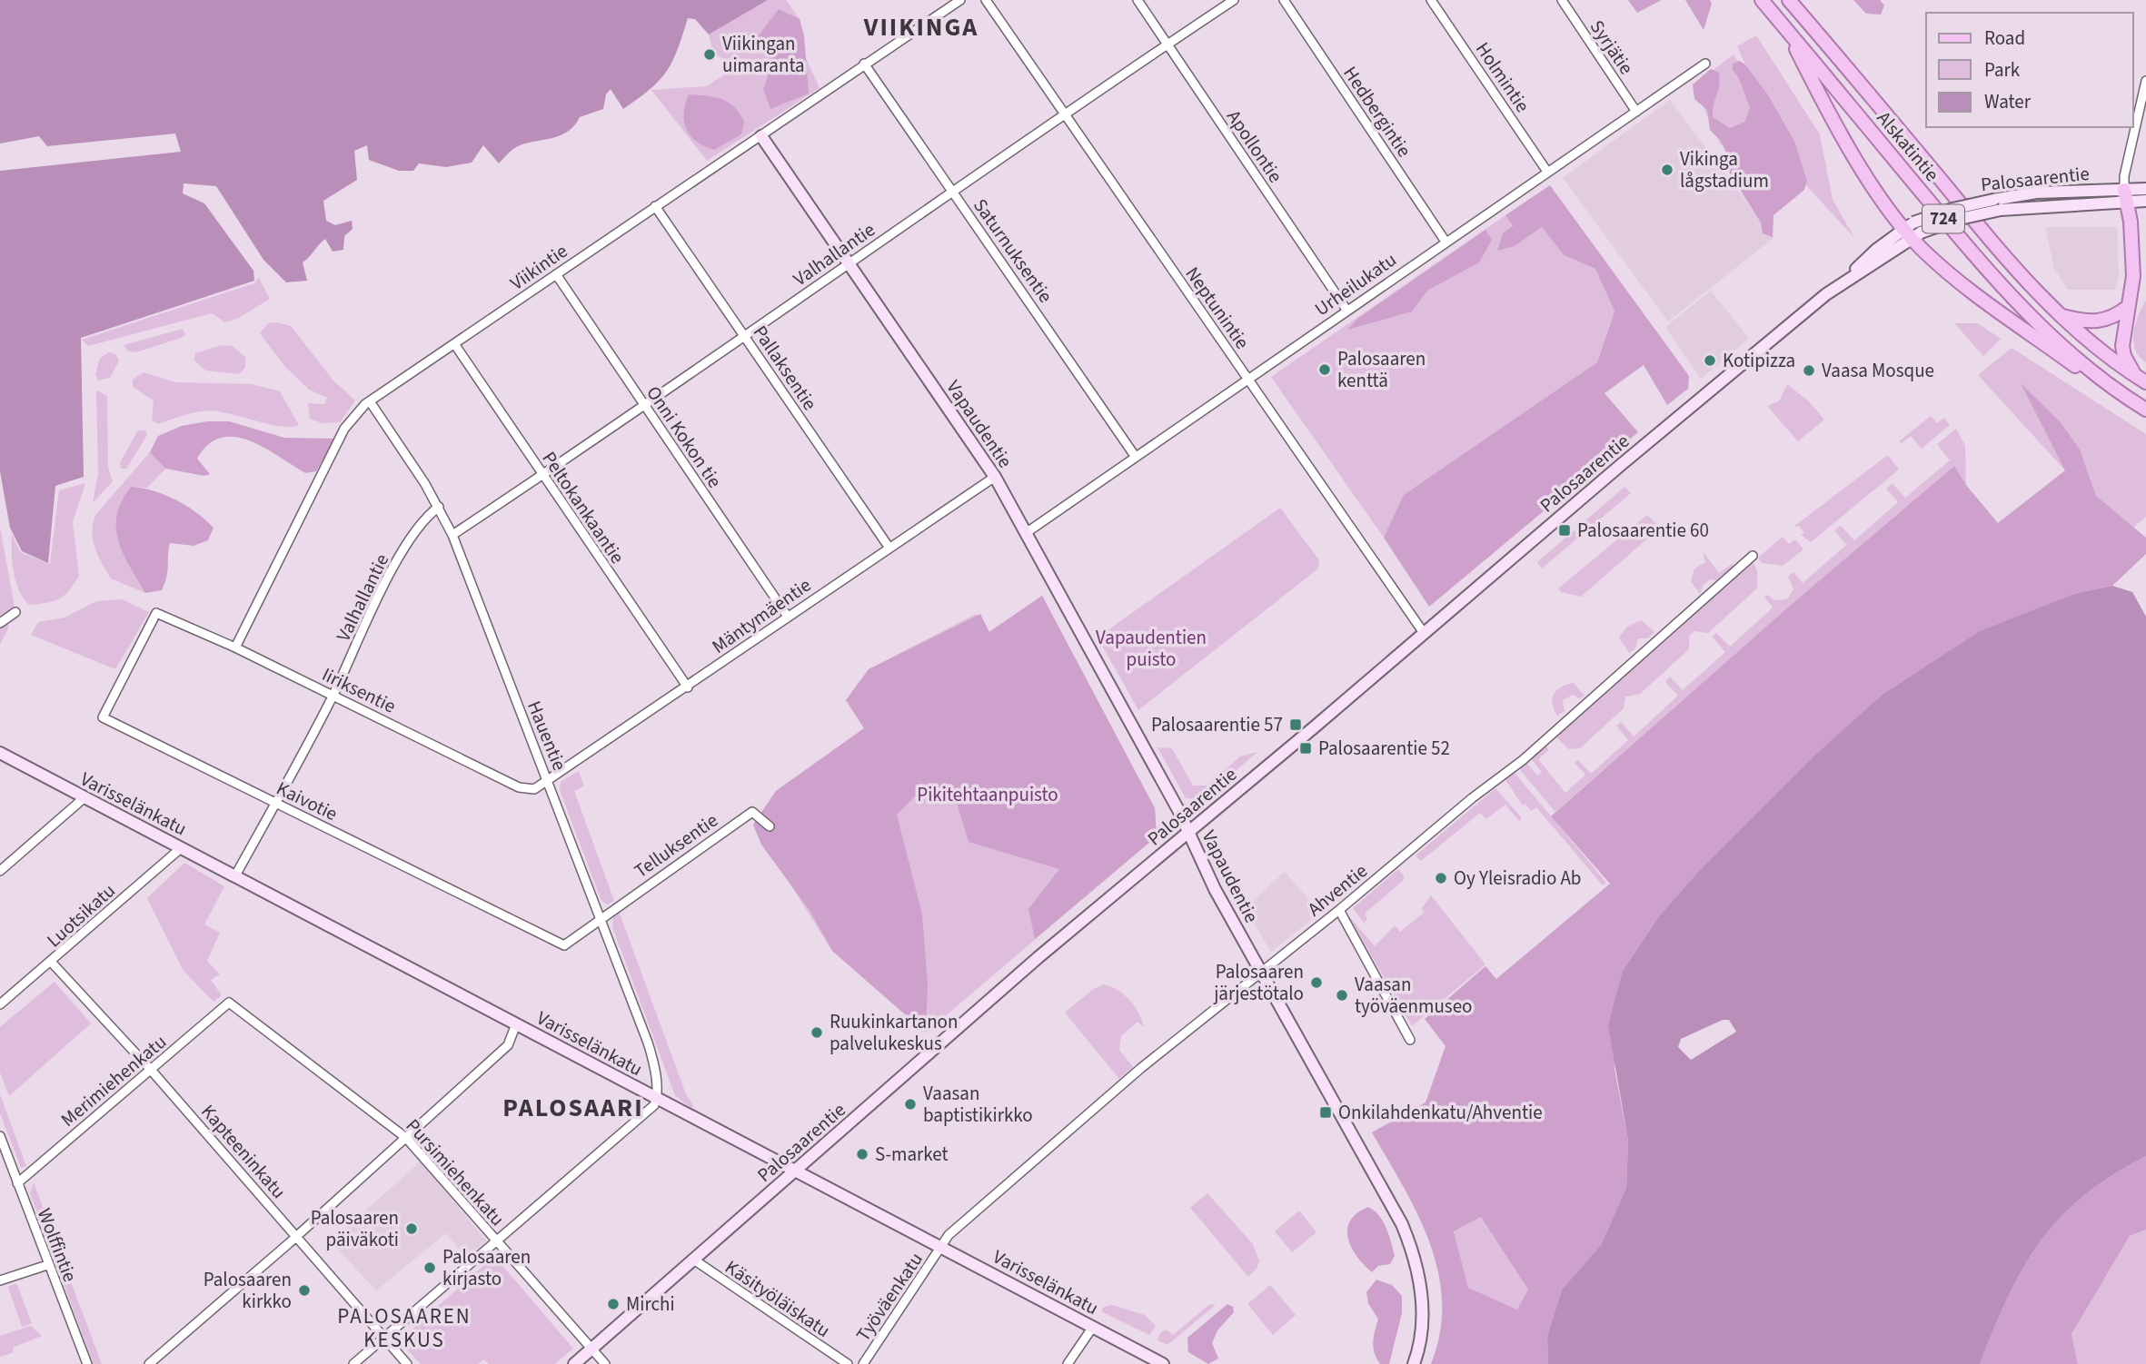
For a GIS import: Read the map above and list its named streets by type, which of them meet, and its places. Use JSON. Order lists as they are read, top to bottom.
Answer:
{
  "streets": {
    "main road": [
      "Alskatintie",
      "Palosaarentie",
      "724",
      "Vapaudentie",
      "Varisselänkatu"
    ],
    "street": [
      "Syrjätie",
      "Holmintie",
      "Hedbergintie",
      "Apollontie",
      "Saturnuksentie",
      "Valhallantie",
      "Viikintie",
      "Urheilukatu",
      "Neptunintie",
      "Pallaksentie",
      "Onni Kokon tie",
      "Peltokankaantie",
      "Mäntymäentie",
      "Iiriksentie",
      "Hauentie",
      "Kaivotie",
      "Telluksentie",
      "Ahventie",
      "Luotsikatu",
      "Merimiehenkatu",
      "Kapteeninkatu",
      "Pursimiehenkatu",
      "Wolffintie",
      "Työväenkatu",
      "Käsityöläiskatu"
    ]
  },
  "crossings": [
    ["Syrjätie", "Urheilukatu"],
    ["Holmintie", "Urheilukatu"],
    ["Hedbergintie", "Urheilukatu"],
    ["Apollontie", "Valhallantie"],
    ["Apollontie", "Urheilukatu"],
    ["Palosaarentie", "Neptunintie"],
    ["Palosaarentie", "Vapaudentie"],
    ["Palosaarentie", "Varisselänkatu"],
    ["Palosaarentie", "Pursimiehenkatu"],
    ["Palosaarentie", "Käsityöläiskatu"],
    ["Saturnuksentie", "Valhallantie"],
    ["Saturnuksentie", "Viikintie"],
    ["Saturnuksentie", "Urheilukatu"],
    ["Valhallantie", "Neptunintie"],
    ["Valhallantie", "Pallaksentie"],
    ["Valhallantie", "Vapaudentie"],
    ["Valhallantie", "Onni Kokon tie"],
    ["Valhallantie", "Peltokankaantie"],
    ["Valhallantie", "Iiriksentie"],
    ["Valhallantie", "Hauentie"],
    ["Valhallantie", "Kaivotie"],
    ["Valhallantie", "Varisselänkatu"],
    ["Viikintie", "Pallaksentie"],
    ["Viikintie", "Vapaudentie"],
    ["Viikintie", "Onni Kokon tie"],
    ["Viikintie", "Peltokankaantie"],
    ["Viikintie", "Iiriksentie"],
    ["Viikintie", "Hauentie"],
    ["Urheilukatu", "Neptunintie"],
    ["Urheilukatu", "Vapaudentie"],
    ["Pallaksentie", "Mäntymäentie"],
    ["Vapaudentie", "Mäntymäentie"],
    ["Vapaudentie", "Ahventie"],
    ["Onni Kokon tie", "Mäntymäentie"],
    ["Peltokankaantie", "Mäntymäentie"],
    ["Mäntymäentie", "Iiriksentie"],
    ["Mäntymäentie", "Hauentie"],
    ["Iiriksentie", "Hauentie"],
    ["Iiriksentie", "Kaivotie"],
    ["Hauentie", "Kaivotie"],
    ["Hauentie", "Varisselänkatu"],
    ["Hauentie", "Telluksentie"],
    ["Kaivotie", "Telluksentie"],
    ["Varisselänkatu", "Ahventie"],
    ["Varisselänkatu", "Luotsikatu"],
    ["Varisselänkatu", "Työväenkatu"],
    ["Ahventie", "Työväenkatu"],
    ["Luotsikatu", "Kapteeninkatu"],
    ["Merimiehenkatu", "Kapteeninkatu"],
    ["Merimiehenkatu", "Pursimiehenkatu"],
    ["Merimiehenkatu", "Wolffintie"]
  ],
  "districts": ["VIIKINGA", "PALOSAARI", "PALOSAAREN KESKUS"],
  "parks": ["Vapaudentien puisto", "Pikitehtaanpuisto"],
  "places": {
    "other": [
      "Viikingan uimaranta",
      "Vikinga lågstadium",
      "Kotipizza",
      "Palosaaren kenttä",
      "Vaasa Mosque",
      "Oy Yleisradio Ab",
      "Palosaaren järjestötalo",
      "Vaasan työväenmuseo",
      "Ruukinkartanon palvelukeskus",
      "Vaasan baptistikirkko",
      "S-market",
      "Palosaaren päiväkoti",
      "Palosaaren kirjasto",
      "Palosaaren kirkko",
      "Mirchi"
    ],
    "transit": [
      "Palosaarentie 60",
      "Palosaarentie 57",
      "Palosaarentie 52",
      "Onkilahdenkatu/Ahventie"
    ]
  },
  "legend": ["Road", "Park", "Water"]
}
